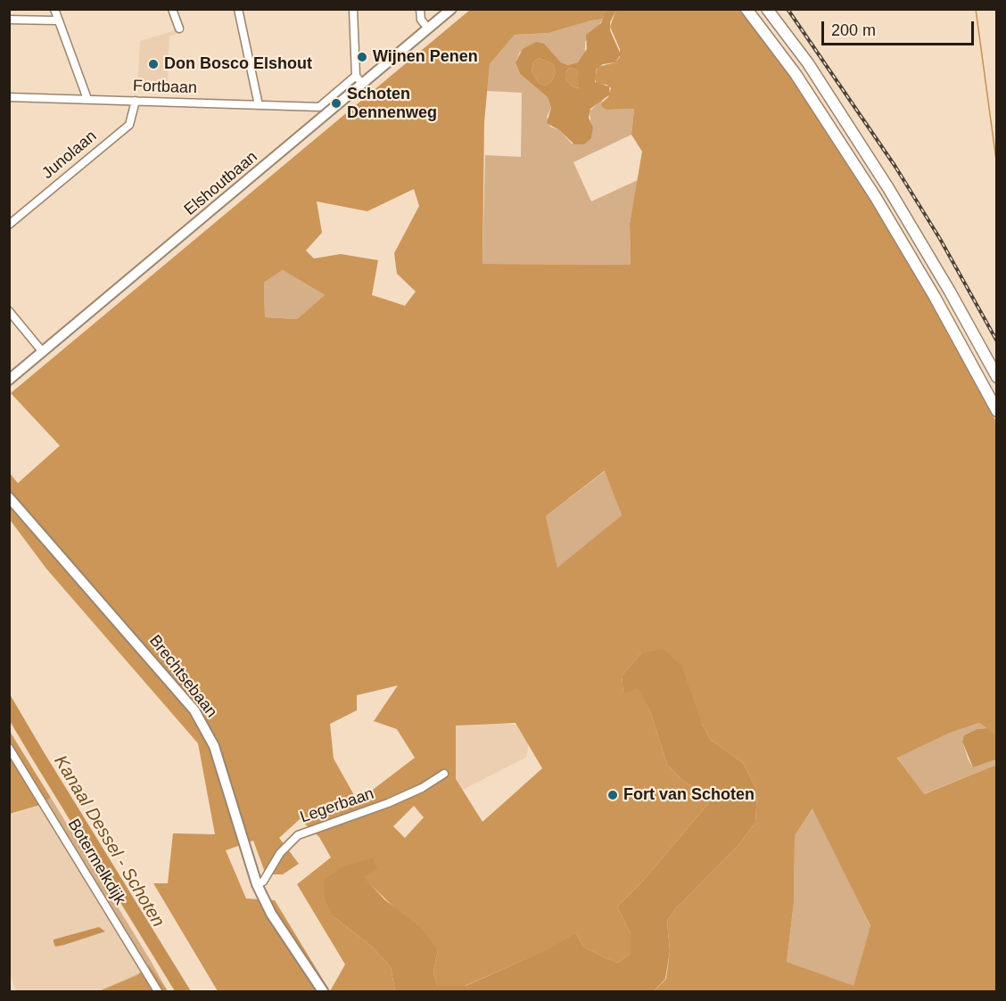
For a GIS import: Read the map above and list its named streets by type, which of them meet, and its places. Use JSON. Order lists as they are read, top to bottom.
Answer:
{
  "streets": {
    "main road": ["Elshoutbaan", "Brechtsebaan"],
    "street": [
      "Fortbaan",
      "Junolaan",
      "Legerbaan",
      "Botermelkdijk"
    ]
  },
  "crossings": [
    ["Fortbaan", "Junolaan"],
    ["Fortbaan", "Elshoutbaan"],
    ["Brechtsebaan", "Legerbaan"]
  ],
  "water": ["Kanaal Dessel - Schoten"],
  "places": [
    "Wijnen Penen",
    "Don Bosco Elshout",
    "Schoten Dennenweg",
    "Fort van Schoten"
  ],
  "scale_bar": "200 m"
}
